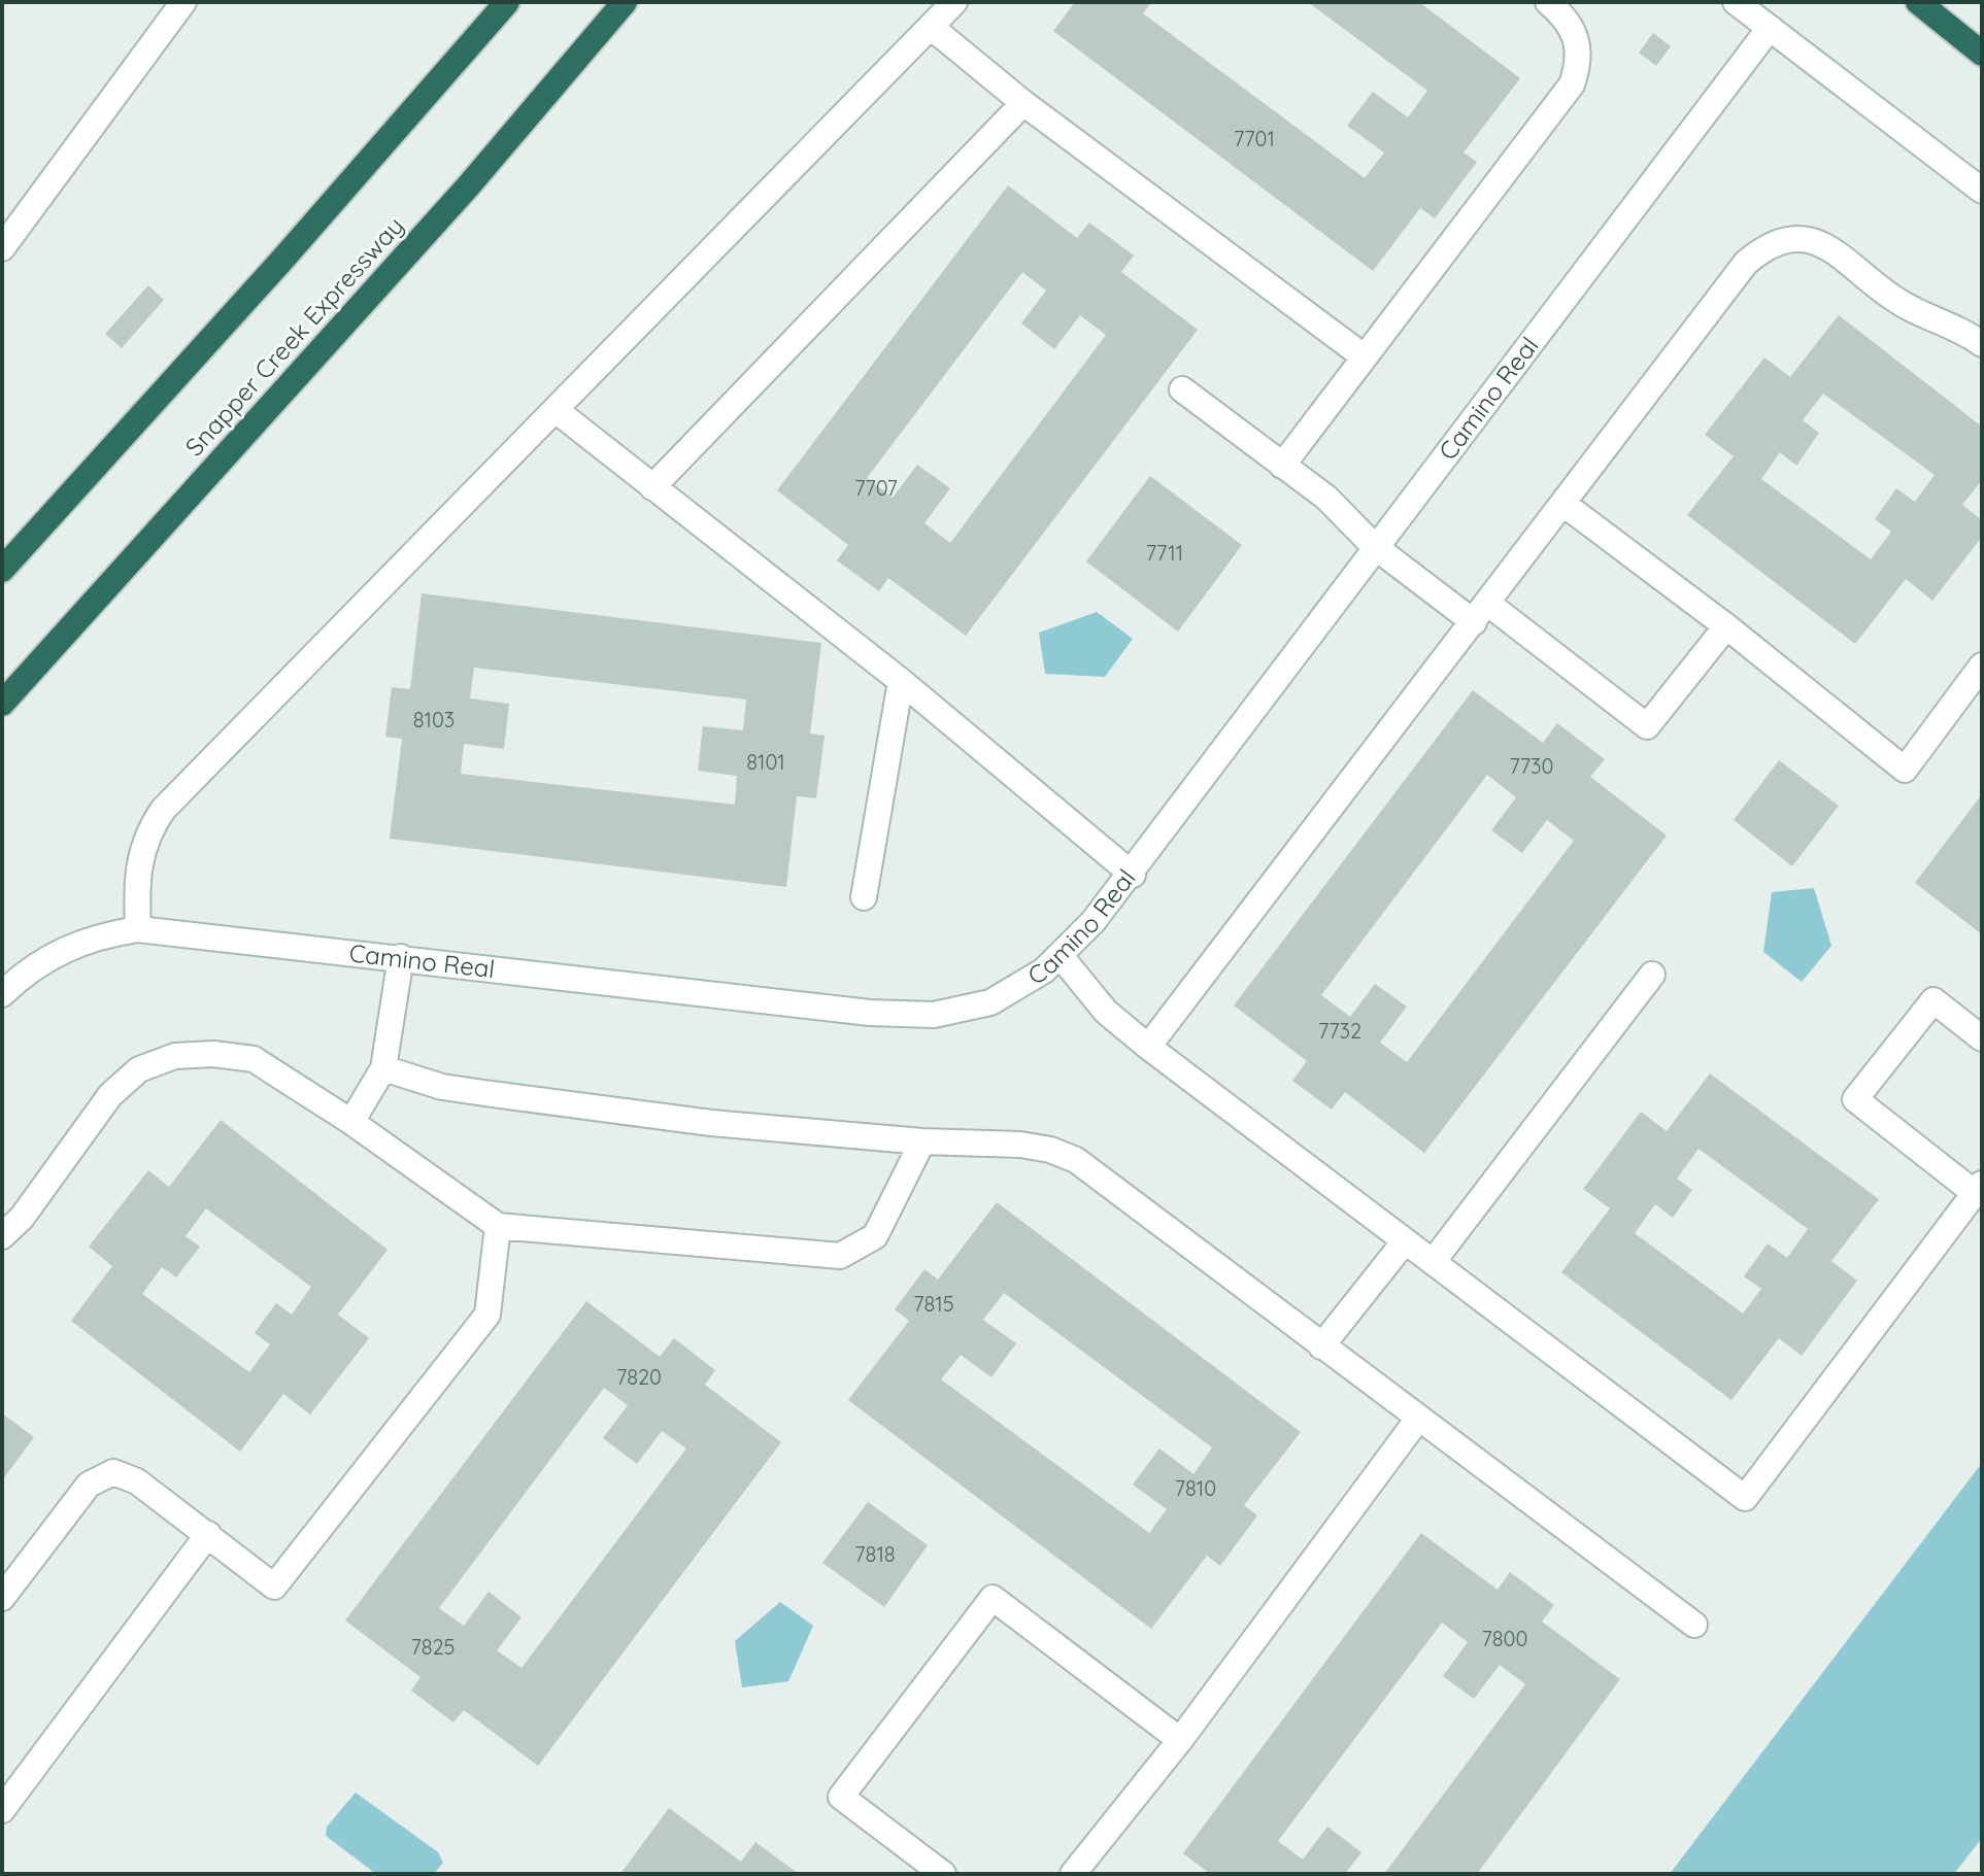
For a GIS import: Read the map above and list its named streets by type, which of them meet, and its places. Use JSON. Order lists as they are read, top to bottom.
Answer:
{
  "streets": {
    "highway": ["Snapper Creek Expressway"],
    "street": ["Camino Real"]
  },
  "house_numbers": [
    "7701",
    "7707",
    "7711",
    "8103",
    "8101",
    "7730",
    "7732",
    "7815",
    "7820",
    "7810",
    "7818",
    "7800",
    "7825"
  ]
}
